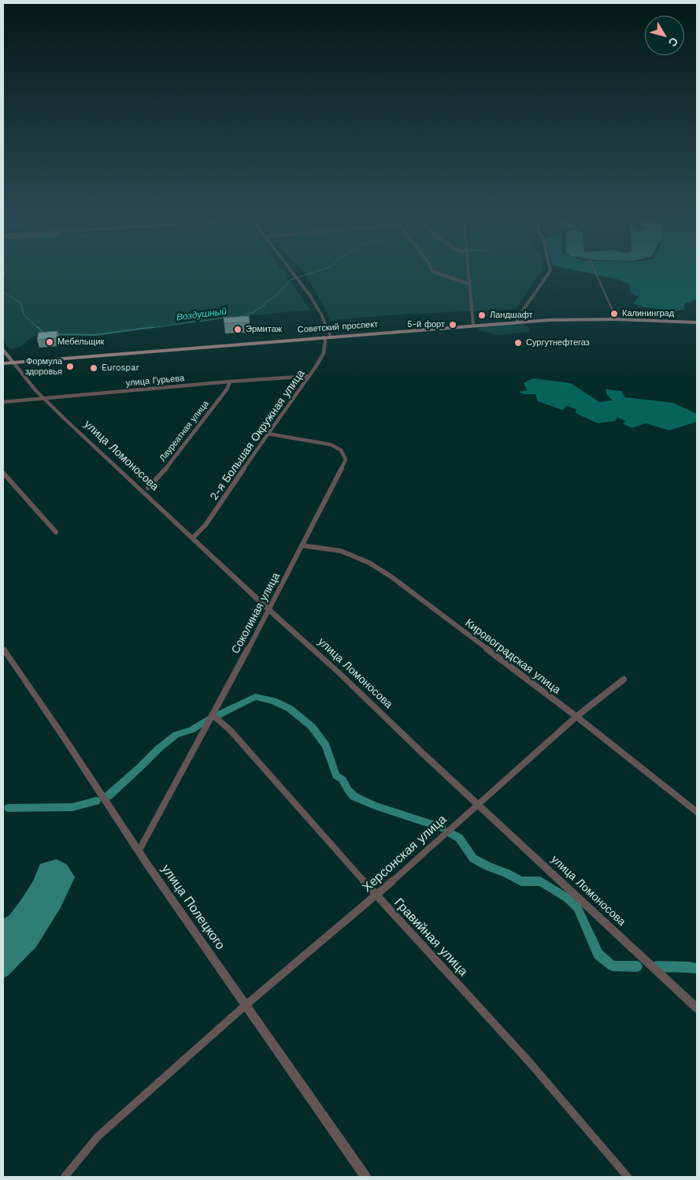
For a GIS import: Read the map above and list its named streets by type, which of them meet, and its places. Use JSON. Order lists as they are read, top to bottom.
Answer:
{
  "streets": {
    "main road": ["Советский проспект", "улица Ломоносова"],
    "street": [
      "улица Гурьева",
      "Лауреатная улица",
      "2-я Большая Окружная улица",
      "Соколиная улица",
      "Кировоградская улица",
      "Херсонская улица",
      "улица Полецкого",
      "Гравийная улица"
    ]
  },
  "crossings": [
    ["Советский проспект", "2-я Большая Окружная улица"],
    ["Советский проспект", "улица Ломоносова"],
    ["улица Гурьева", "Лауреатная улица"],
    ["улица Гурьева", "2-я Большая Окружная улица"],
    ["улица Гурьева", "улица Ломоносова"],
    ["2-я Большая Окружная улица", "улица Ломоносова"],
    ["2-я Большая Окружная улица", "Соколиная улица"],
    ["улица Ломоносова", "Соколиная улица"],
    ["улица Ломоносова", "Херсонская улица"],
    ["Соколиная улица", "Кировоградская улица"],
    ["Соколиная улица", "улица Полецкого"],
    ["Соколиная улица", "Гравийная улица"],
    ["Кировоградская улица", "Херсонская улица"],
    ["Херсонская улица", "улица Полецкого"],
    ["Херсонская улица", "Гравийная улица"]
  ],
  "water": ["Воздушный"],
  "places": [
    "Калининград",
    "Ландшафт",
    "5-й форт",
    "Эрмитаж",
    "Мебельщик",
    "Сургутнефтегаз",
    "Формула здоровья",
    "Eurospar"
  ],
  "north": "bottom right"
}
